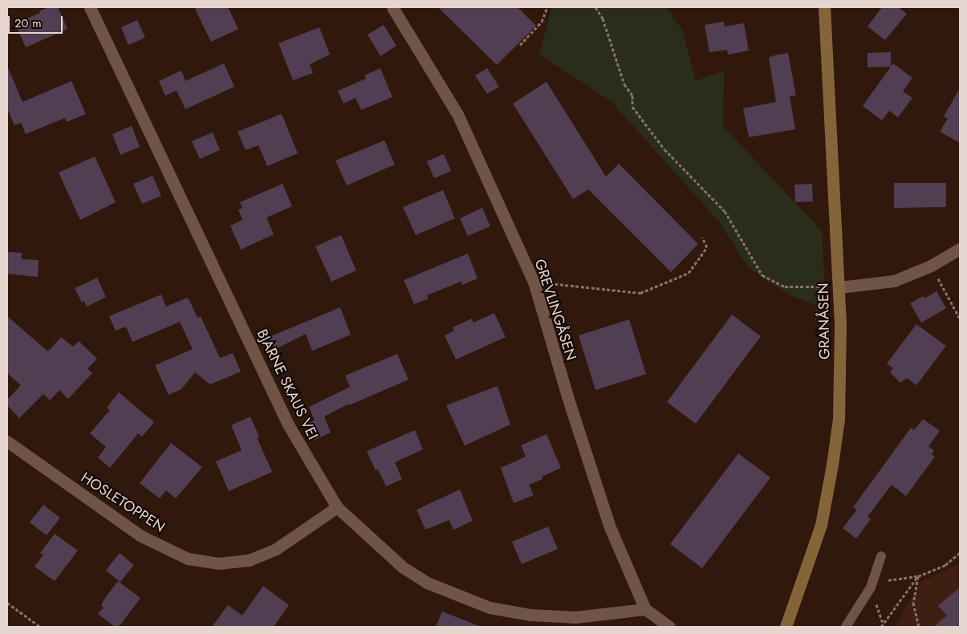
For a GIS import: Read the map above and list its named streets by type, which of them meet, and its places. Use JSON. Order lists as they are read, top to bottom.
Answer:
{
  "streets": {
    "street": [
      "GREVLINGÅSEN",
      "GRANÅSEN",
      "BJARNE SKAUS VEI",
      "HOSLETOPPEN"
    ]
  },
  "crossings": [
    ["GREVLINGÅSEN", "BJARNE SKAUS VEI"],
    ["BJARNE SKAUS VEI", "HOSLETOPPEN"]
  ],
  "scale_bar": "20 m"
}
